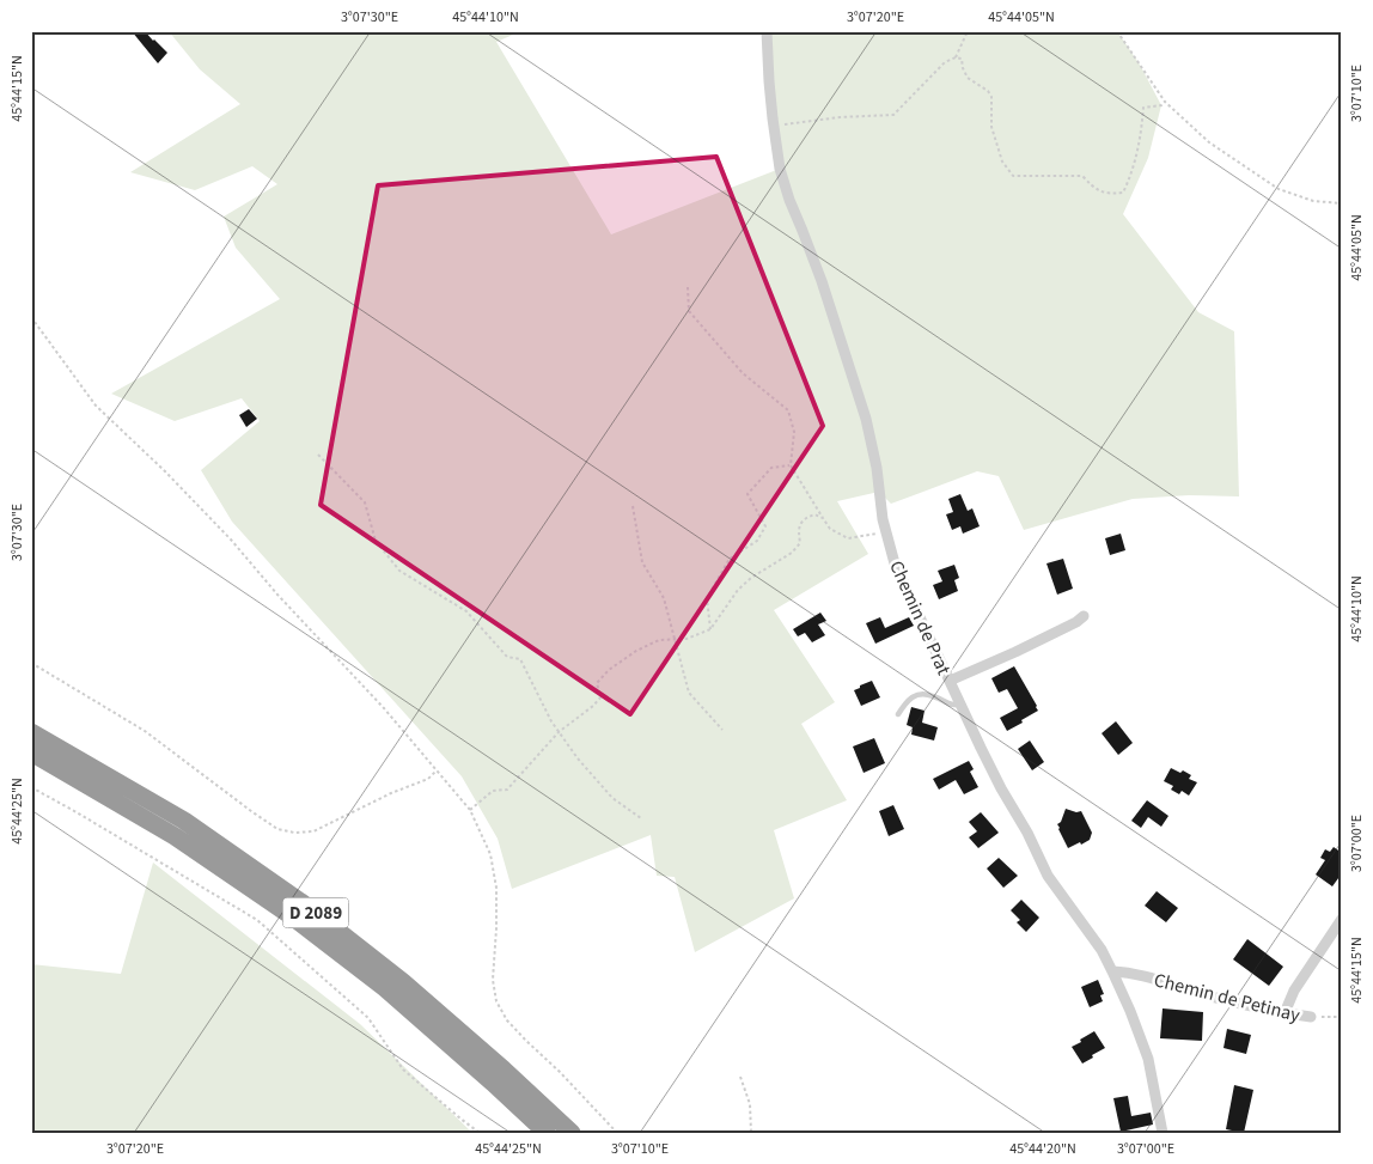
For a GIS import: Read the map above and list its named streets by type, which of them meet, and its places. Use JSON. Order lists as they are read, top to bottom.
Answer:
{
  "streets": {
    "highway": ["D 2089"],
    "street": ["Chemin de Prat", "Chemin de Petinay"]
  },
  "crossings": [
    ["Chemin de Prat", "Chemin de Petinay"]
  ],
  "coordinates": [
    "3°07'30\"E",
    "45°44'10\"N",
    "3°07'20\"E",
    "45°44'05\"N",
    "45°44'15\"N",
    "3°07'10\"E",
    "45°44'25\"N",
    "3°07'00\"E",
    "45°44'20\"N"
  ]
}
